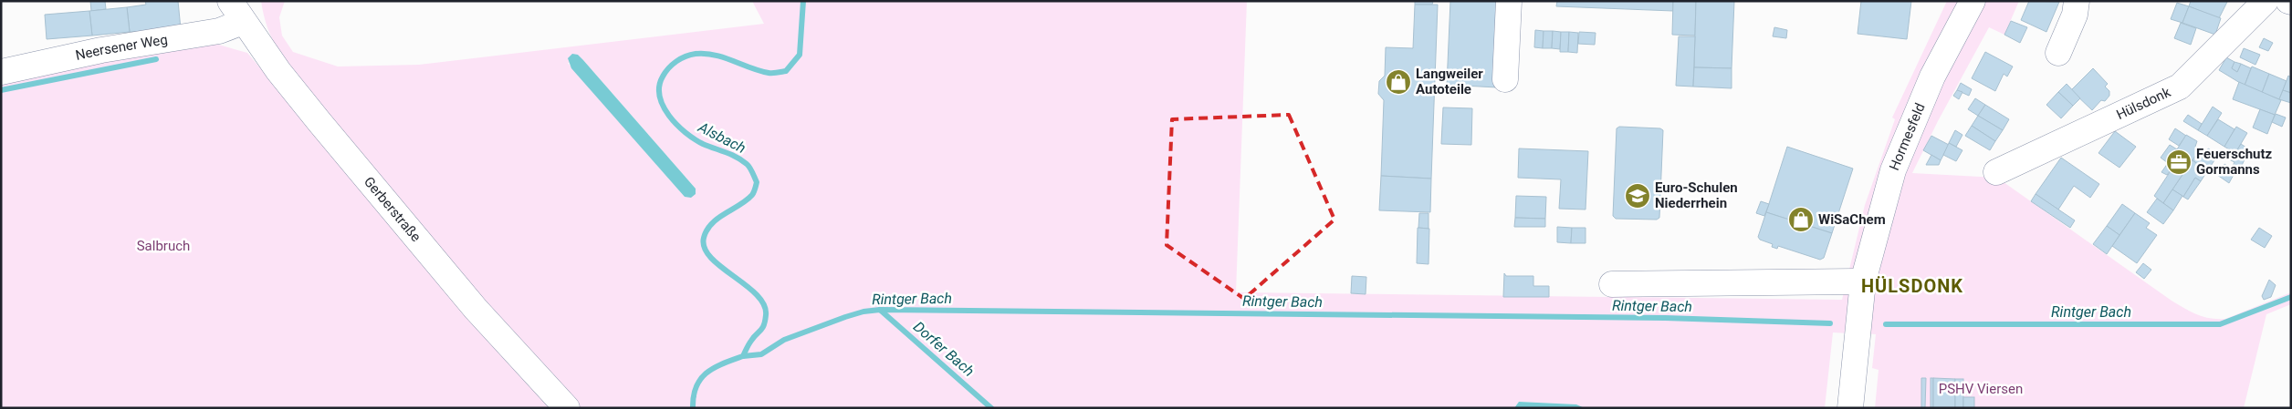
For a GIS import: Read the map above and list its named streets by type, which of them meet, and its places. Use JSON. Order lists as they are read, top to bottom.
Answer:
{
  "streets": {
    "street": [
      "Neersener Weg",
      "Hülsdonk",
      "Hormesfeld",
      "Gerberstraße"
    ]
  },
  "crossings": [
    ["Neersener Weg", "Gerberstraße"]
  ],
  "districts": ["HÜLSDONK"],
  "water": ["Alsbach", "Rintger Bach", "Dorfer Bach"],
  "parks": ["Salbruch", "PSHV Viersen"],
  "places": {
    "shop": ["Langweiler Autoteile", "WiSaChem"],
    "office": ["Feuerschutz Gormanns"],
    "school or university": ["Euro-Schulen Niederrhein"]
  }
}
